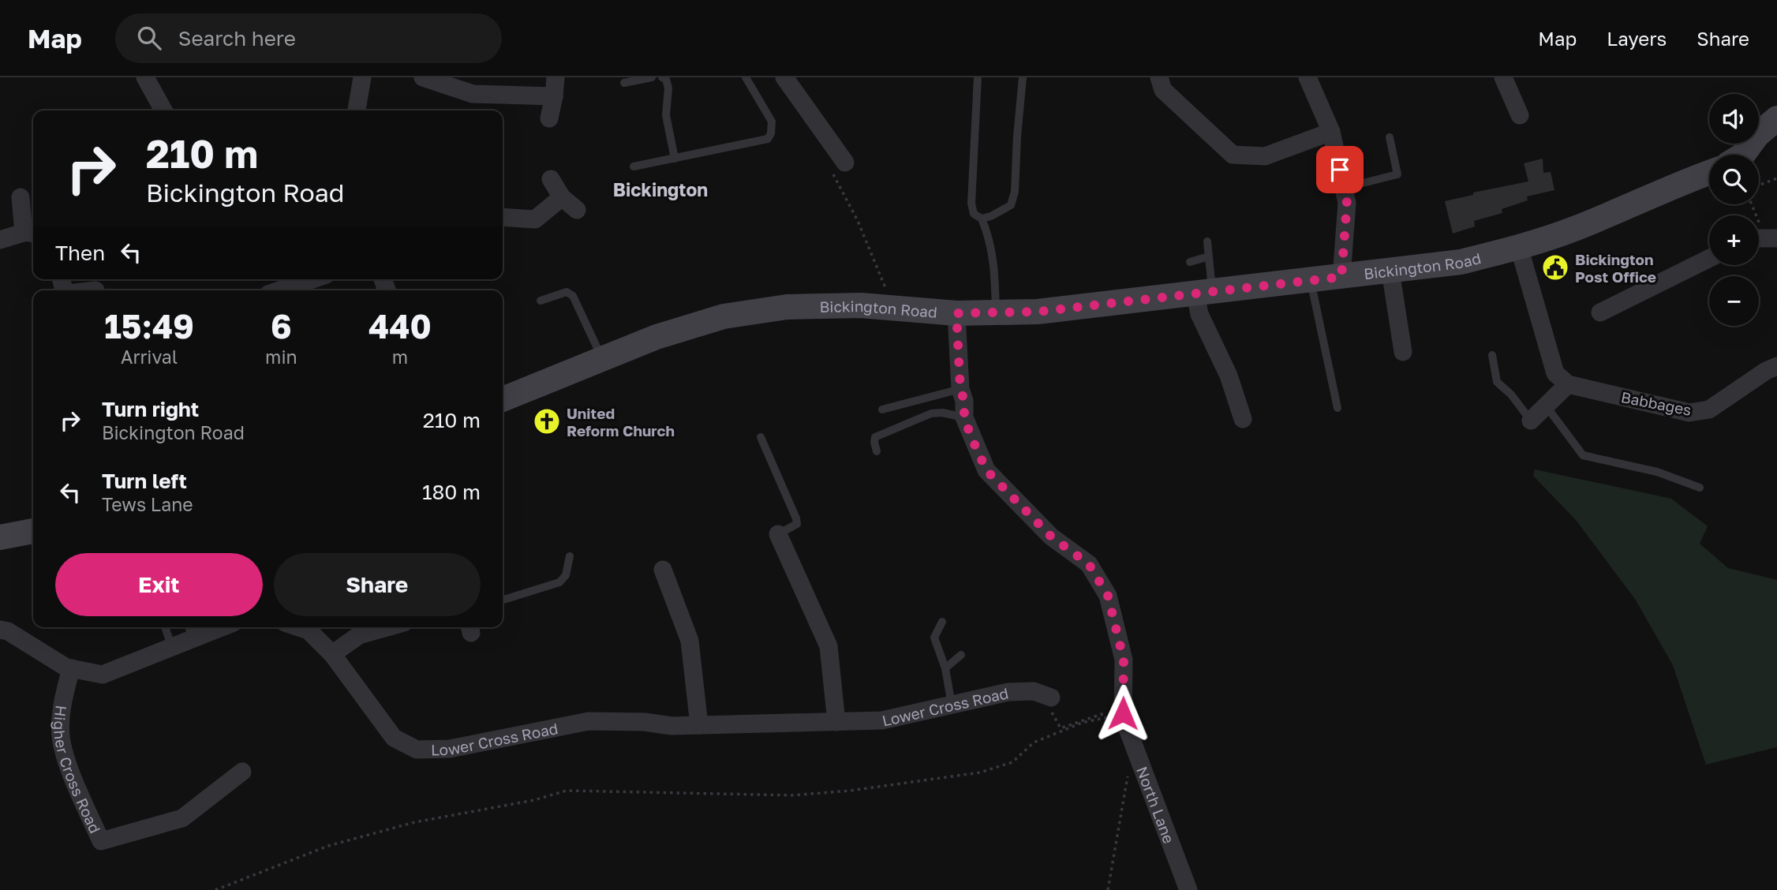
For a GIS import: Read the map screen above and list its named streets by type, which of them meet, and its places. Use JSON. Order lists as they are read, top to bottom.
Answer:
{
  "streets": {
    "main road": ["Bickington Road"],
    "street": [
      "Babbages",
      "Lower Cross Road",
      "Higher Cross Road",
      "North Lane"
    ]
  },
  "crossings": [
    ["Bickington Road", "North Lane"]
  ],
  "districts": ["Bickington"],
  "places": {
    "public building": ["Bickington Post Office"],
    "church": ["United Reform Church"]
  },
  "page": {
    "header": "Map",
    "search": "Search here",
    "nav": ["Map", "Layers", "Share"],
    "map_buttons": ["+", "−"],
    "turn": ["210 m", "Bickington Road"],
    "then": "Then",
    "eta": [
      "15:49",
      "Arrival",
      "6",
      "min",
      "440",
      "m"
    ],
    "list": [
      {
        "name": "Turn right",
        "note": "Bickington Road",
        "value": "210 m"
      },
      {
        "name": "Turn left",
        "note": "Tews Lane",
        "value": "180 m"
      }
    ],
    "buttons": ["Exit", "Share"]
  }
}
